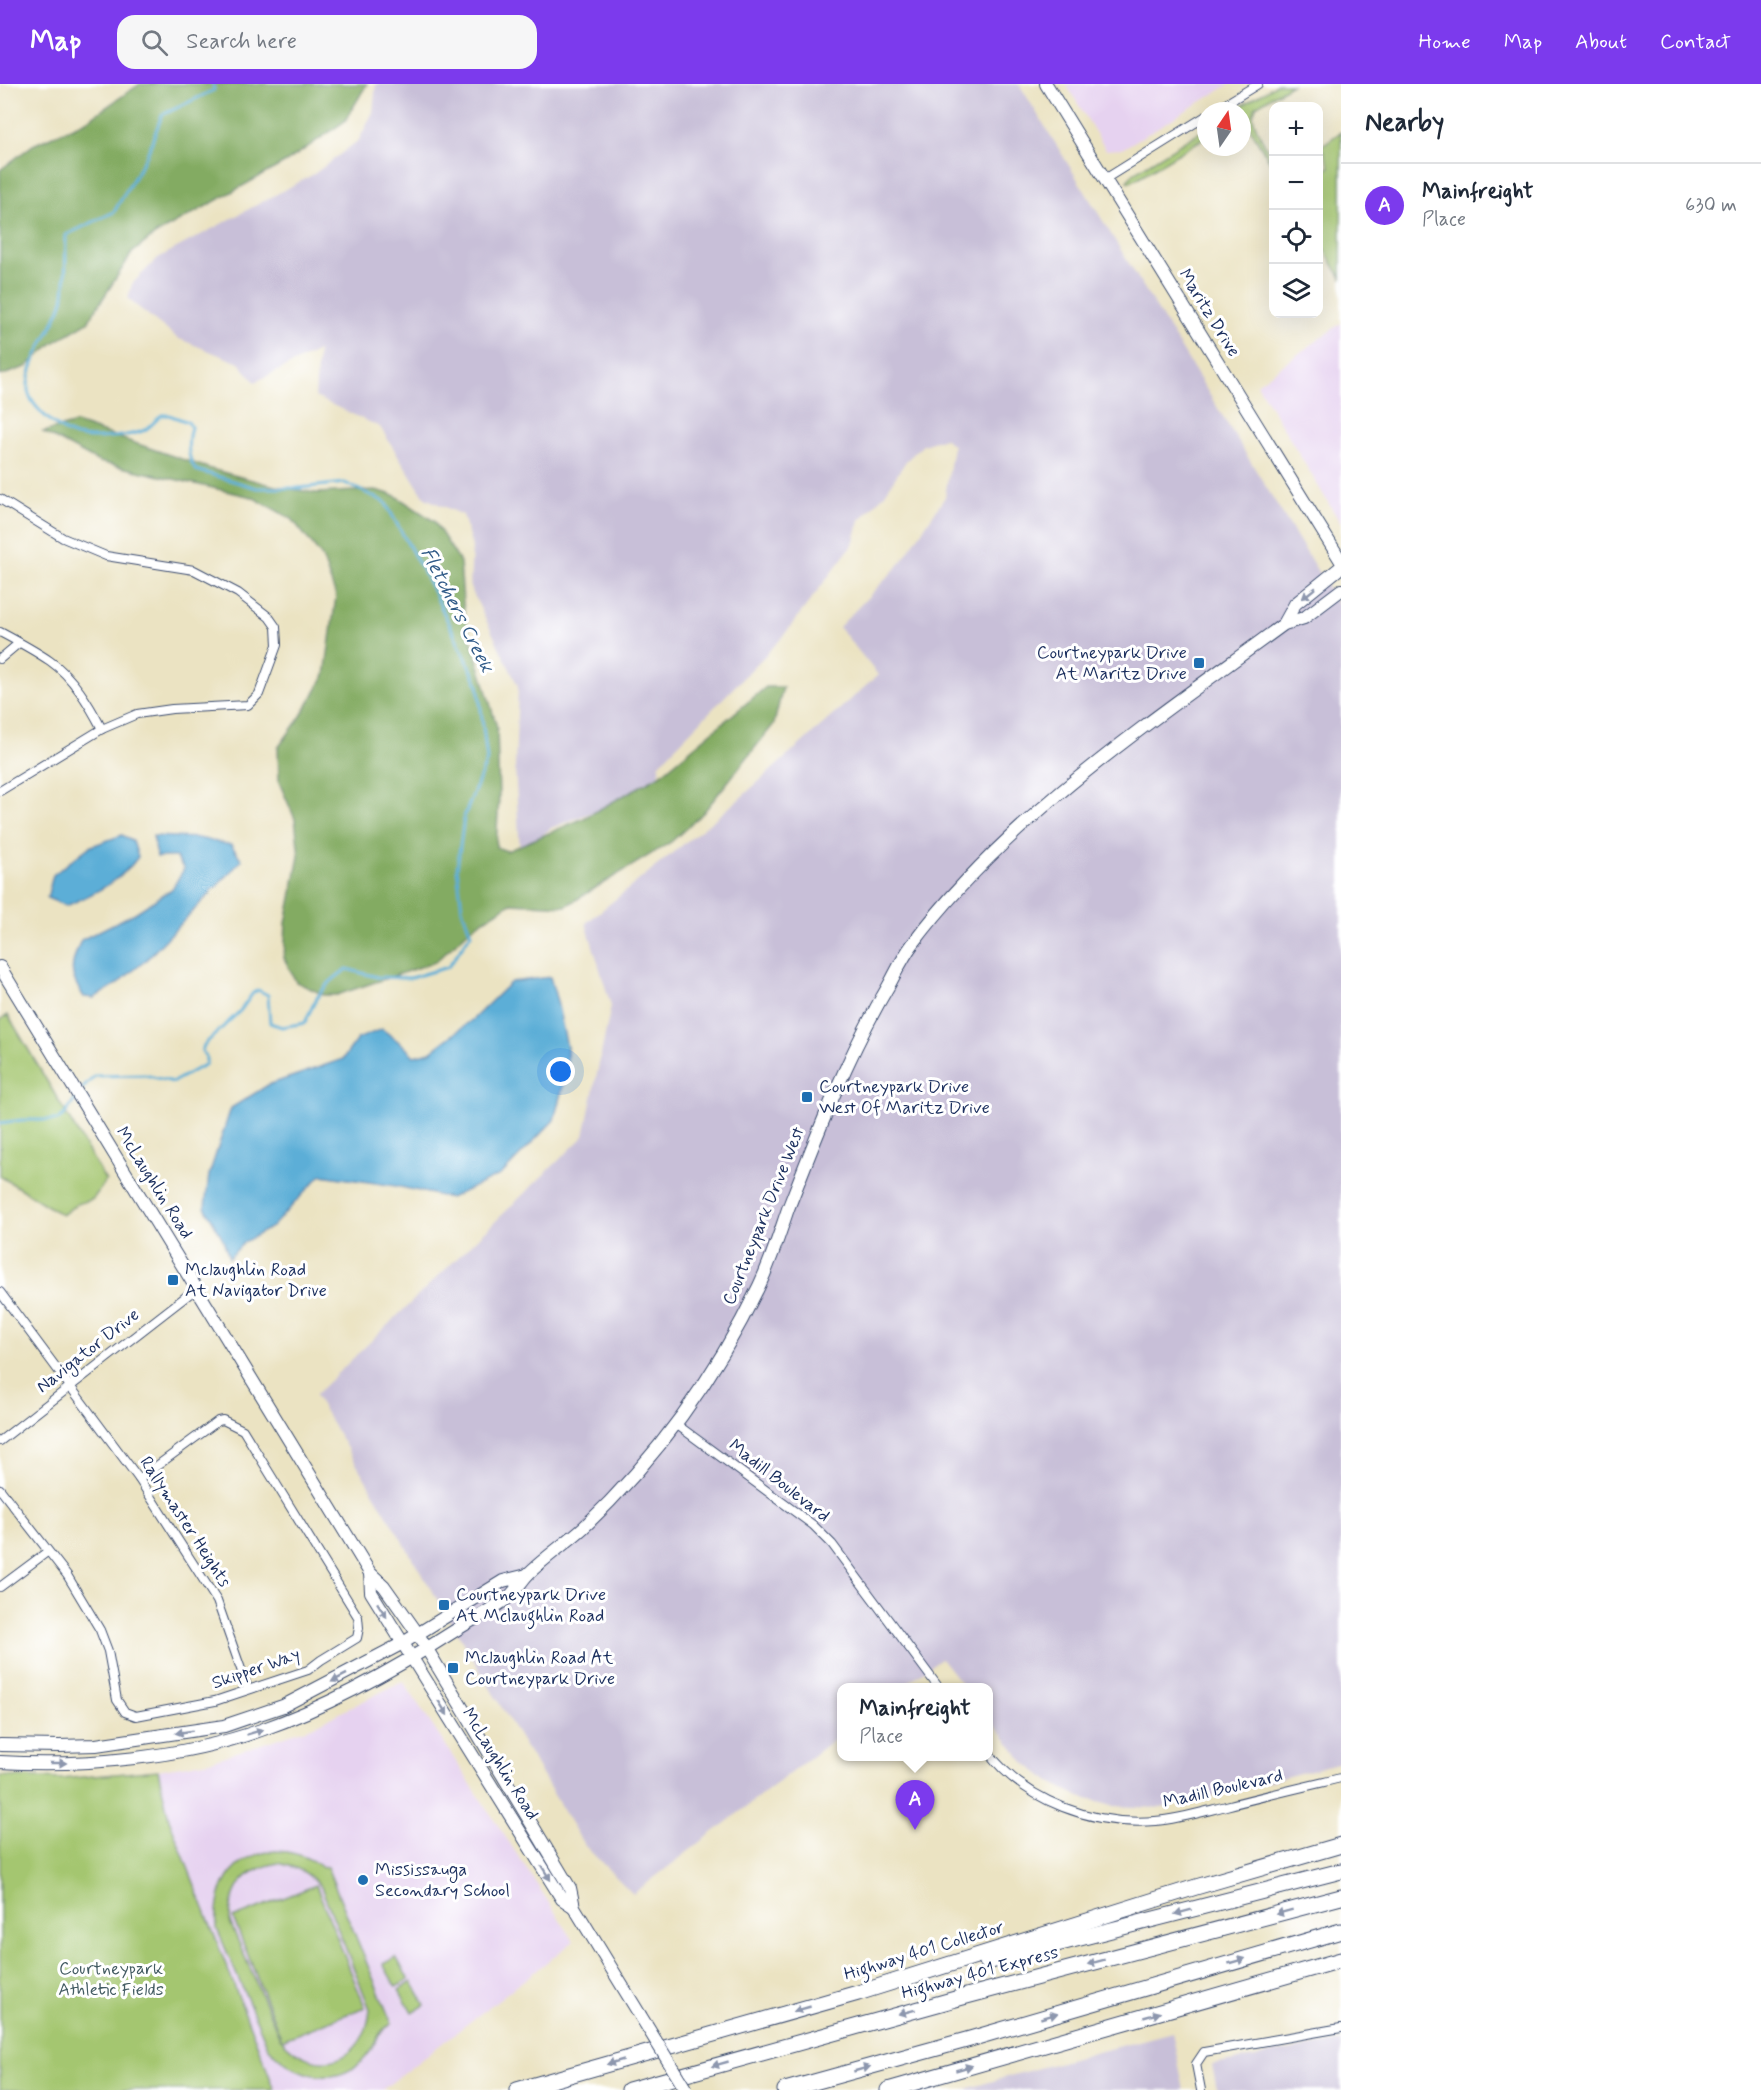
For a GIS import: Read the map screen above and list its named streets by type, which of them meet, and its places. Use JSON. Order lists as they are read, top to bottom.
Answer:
{
  "streets": {
    "highway": ["Highway 401 Collector", "Highway 401 Express"],
    "main road": ["Maritz Drive", "McLaughlin Road", "Courtneypark Drive West"],
    "street": [
      "Navigator Drive",
      "Madill Boulevard",
      "Rallymaster Heights",
      "Skipper Way"
    ]
  },
  "crossings": [
    ["McLaughlin Road", "Courtneypark Drive West"],
    ["McLaughlin Road", "Navigator Drive"],
    ["Courtneypark Drive West", "Madill Boulevard"],
    ["Navigator Drive", "Rallymaster Heights"],
    ["Rallymaster Heights", "Skipper Way"]
  ],
  "one_way": ["Highway 401 Collector"],
  "water": ["Fletchers Creek"],
  "parks": ["Courtneypark Athletic Fields"],
  "places": {
    "transit": [
      "Courtneypark Drive At Maritz Drive",
      "Courtneypark Drive West Of Maritz Drive",
      "Mclaughlin Road At Navigator Drive",
      "Courtneypark Drive At Mclaughlin Road",
      "Mclaughlin Road At Courtneypark Drive"
    ],
    "other": ["Mississauga Secondary School"]
  },
  "north": "top",
  "page": {
    "header": "Map",
    "search": "Search here",
    "nav": [
      "Home",
      "Map",
      "About",
      "Contact"
    ],
    "heading": "Nearby",
    "map_buttons": ["+", "−"],
    "list": [
      {
        "mark": "A",
        "name": "Mainfreight",
        "note": "Place",
        "value": "630 m"
      }
    ],
    "popup": ["Mainfreight", "Place"],
    "pins": "A"
  }
}
